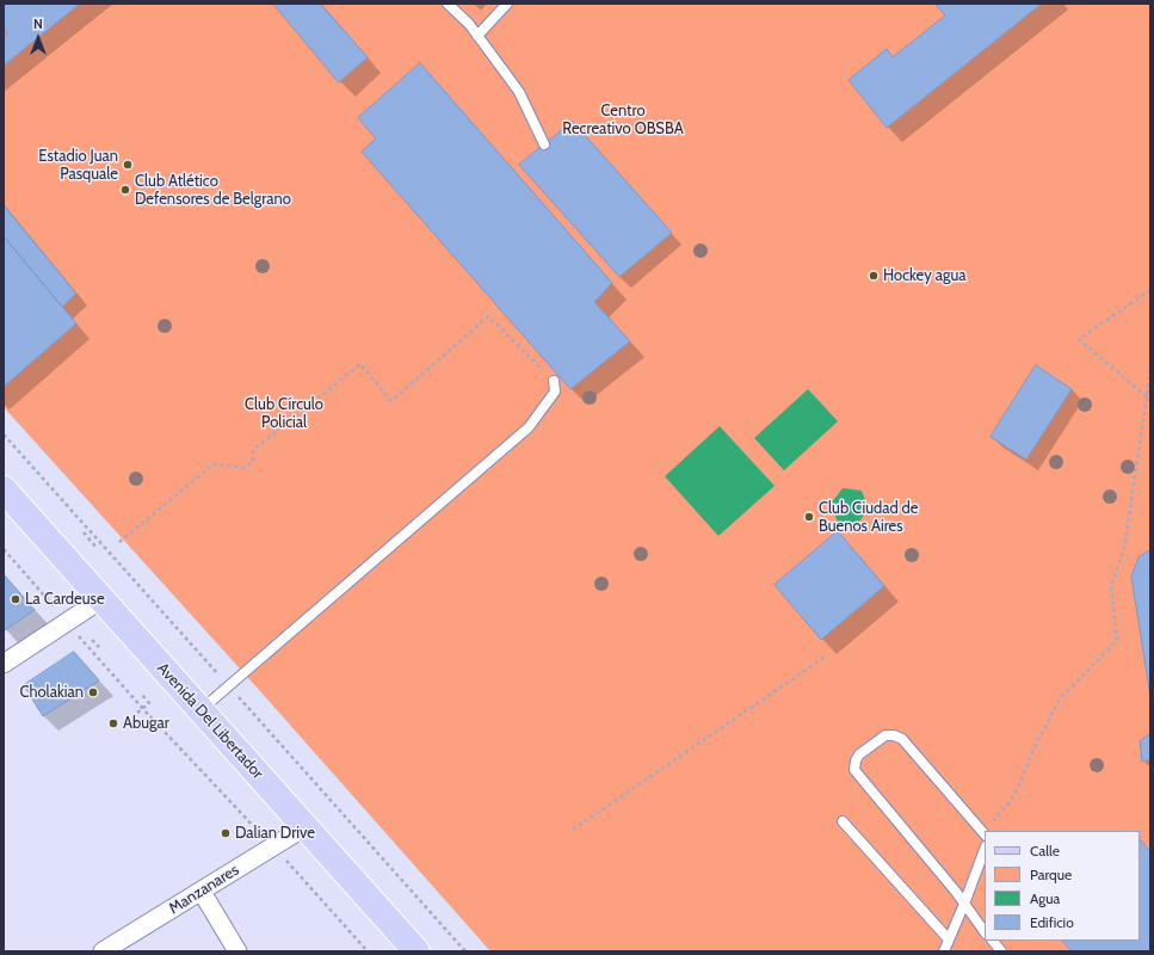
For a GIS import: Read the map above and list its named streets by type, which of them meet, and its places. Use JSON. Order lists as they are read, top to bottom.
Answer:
{
  "streets": {
    "main road": ["Avenida Del Libertador"],
    "street": ["Manzanares"]
  },
  "crossings": [
    ["Avenida Del Libertador", "Manzanares"]
  ],
  "parks": ["Centro Recreativo OBSBA", "Club Círculo Policial"],
  "places": [
    "Estadio Juan Pasquale",
    "Club Atlético Defensores de Belgrano",
    "Hockey agua",
    "Club Ciudad de Buenos Aires",
    "La Cardeuse",
    "Cholakian",
    "Abugar",
    "Dalian Drive"
  ],
  "legend": [
    "Calle",
    "Parque",
    "Agua",
    "Edificio"
  ],
  "north": "top"
}
